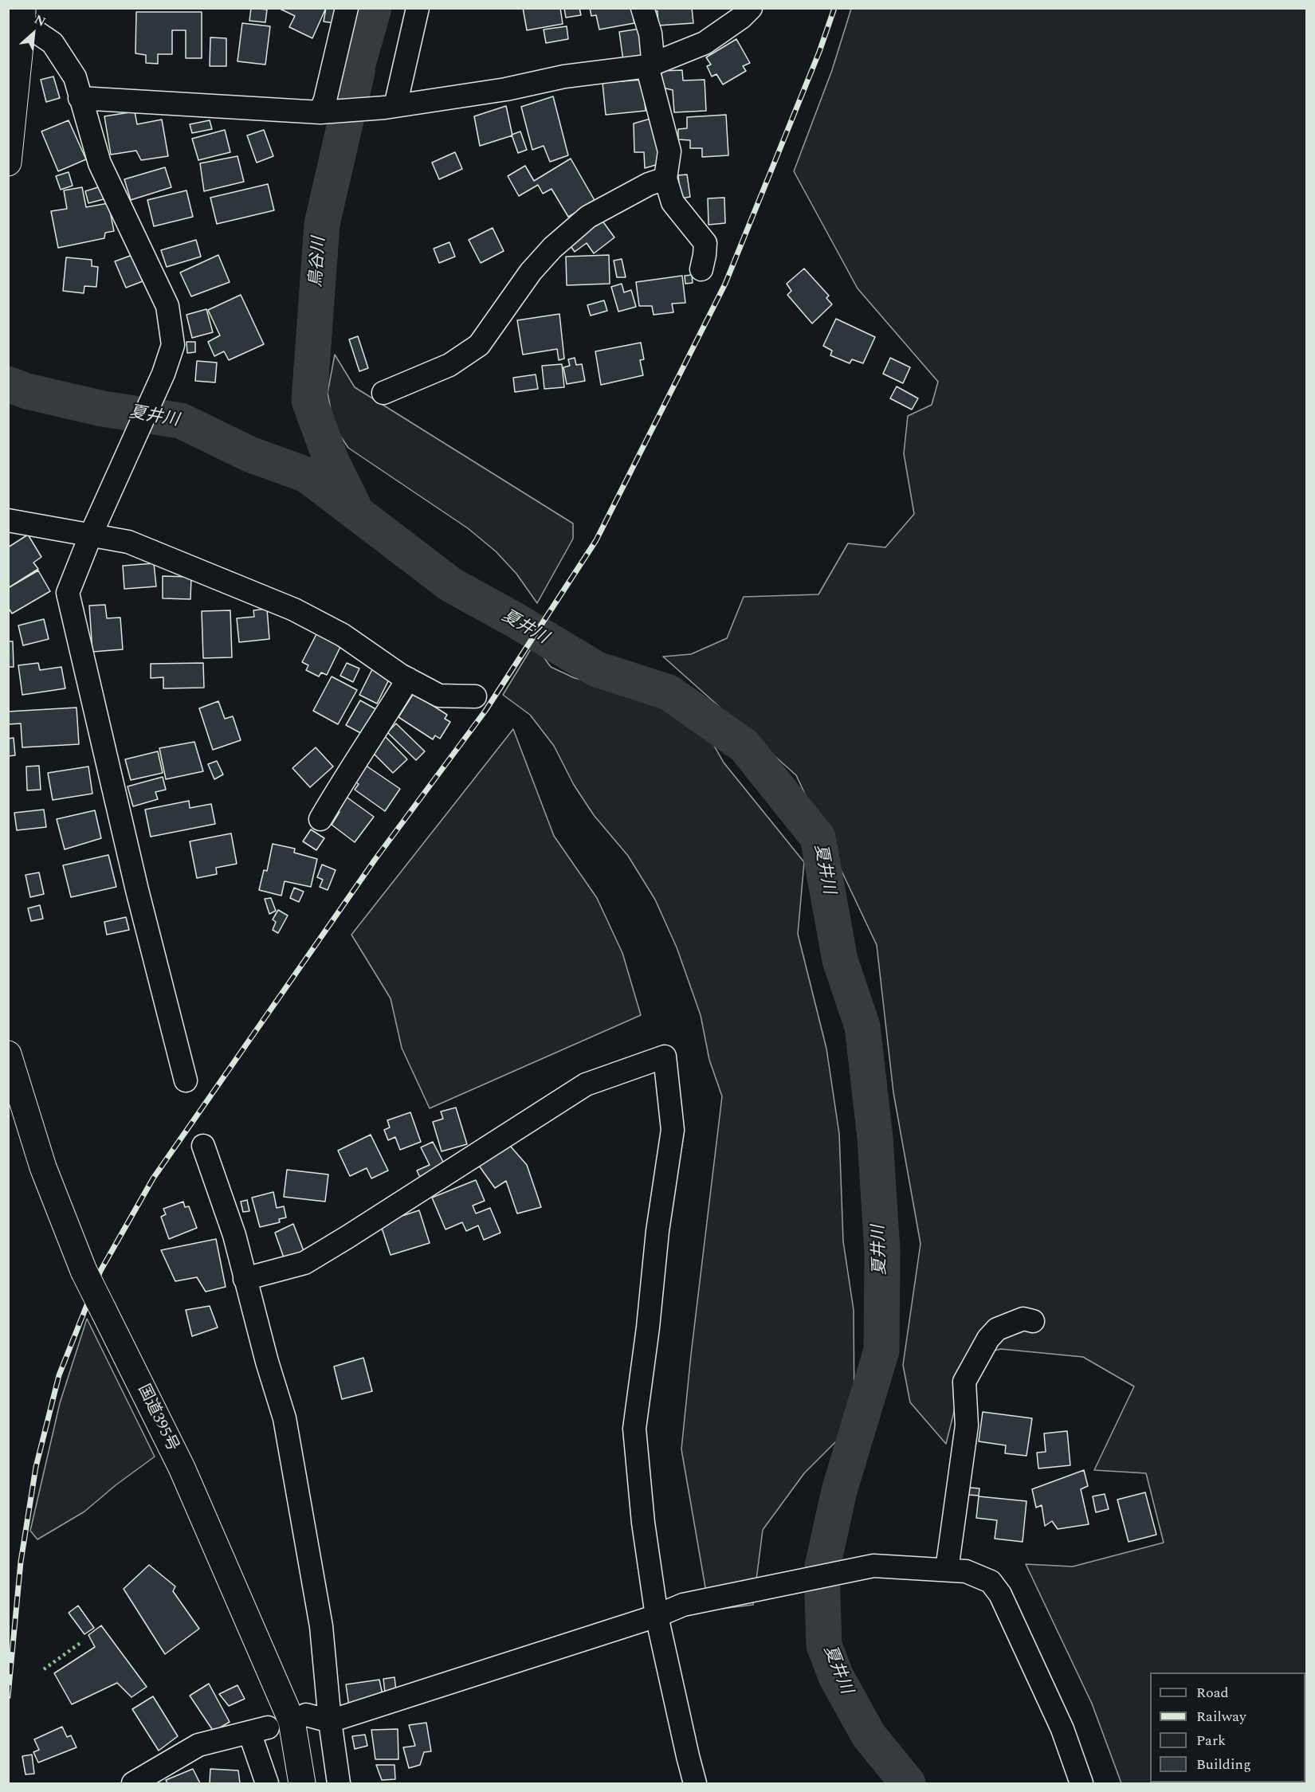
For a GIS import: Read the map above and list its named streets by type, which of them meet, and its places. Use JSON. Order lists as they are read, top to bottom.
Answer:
{
  "streets": {
    "highway": ["国道395号"]
  },
  "water": ["鳥谷川", "夏井川"],
  "legend": [
    "Road",
    "Railway",
    "Park",
    "Building"
  ],
  "north": "top right"
}
